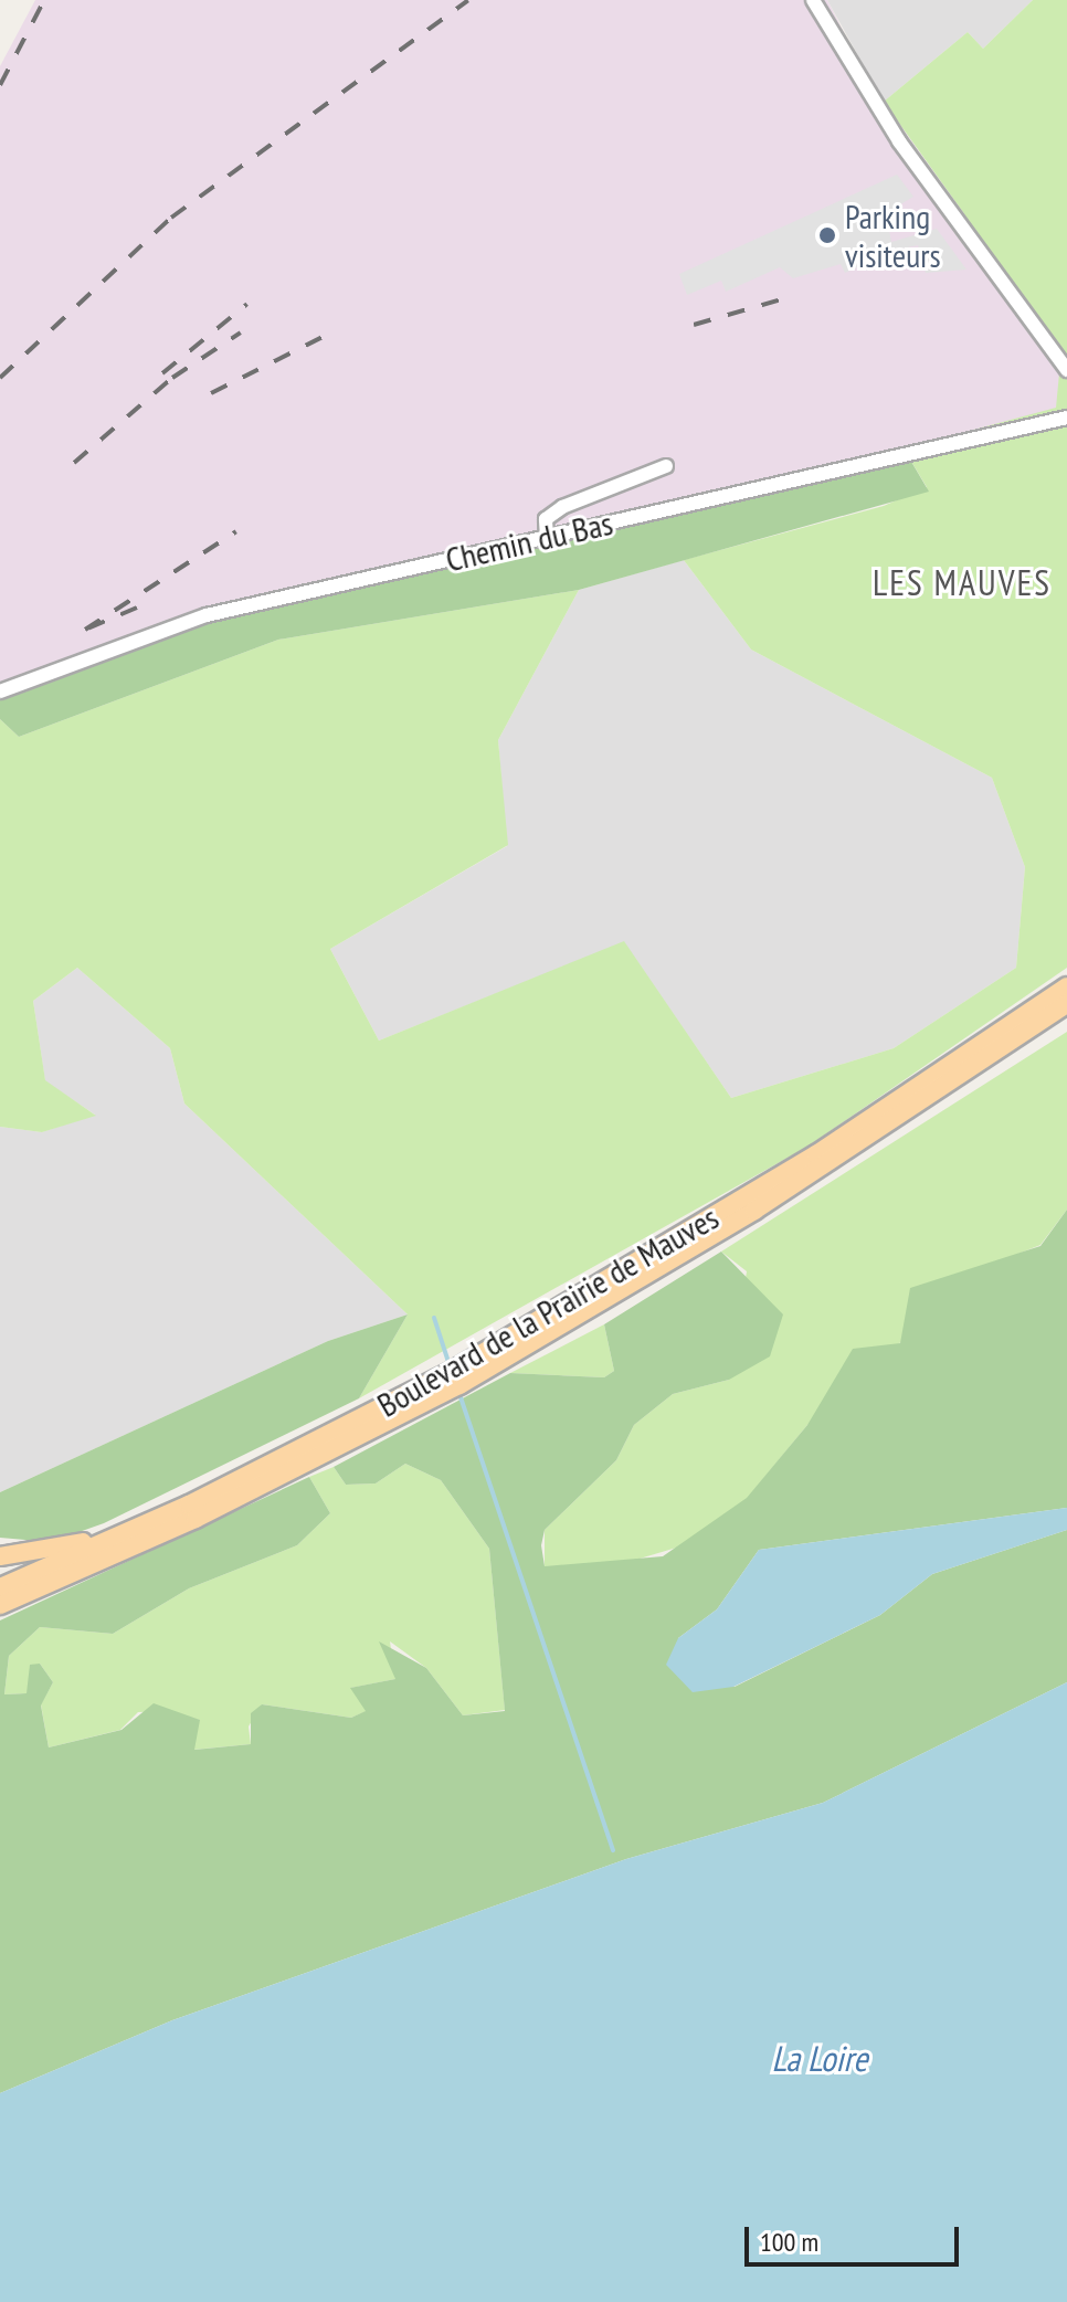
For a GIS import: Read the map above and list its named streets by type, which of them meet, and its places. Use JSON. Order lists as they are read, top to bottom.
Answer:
{
  "streets": {
    "main road": ["Boulevard de la Prairie de Mauves"],
    "street": ["Chemin du Bas"]
  },
  "districts": ["LES MAUVES"],
  "water": ["La Loire"],
  "places": ["Parking visiteurs"],
  "scale_bar": "100 m"
}
